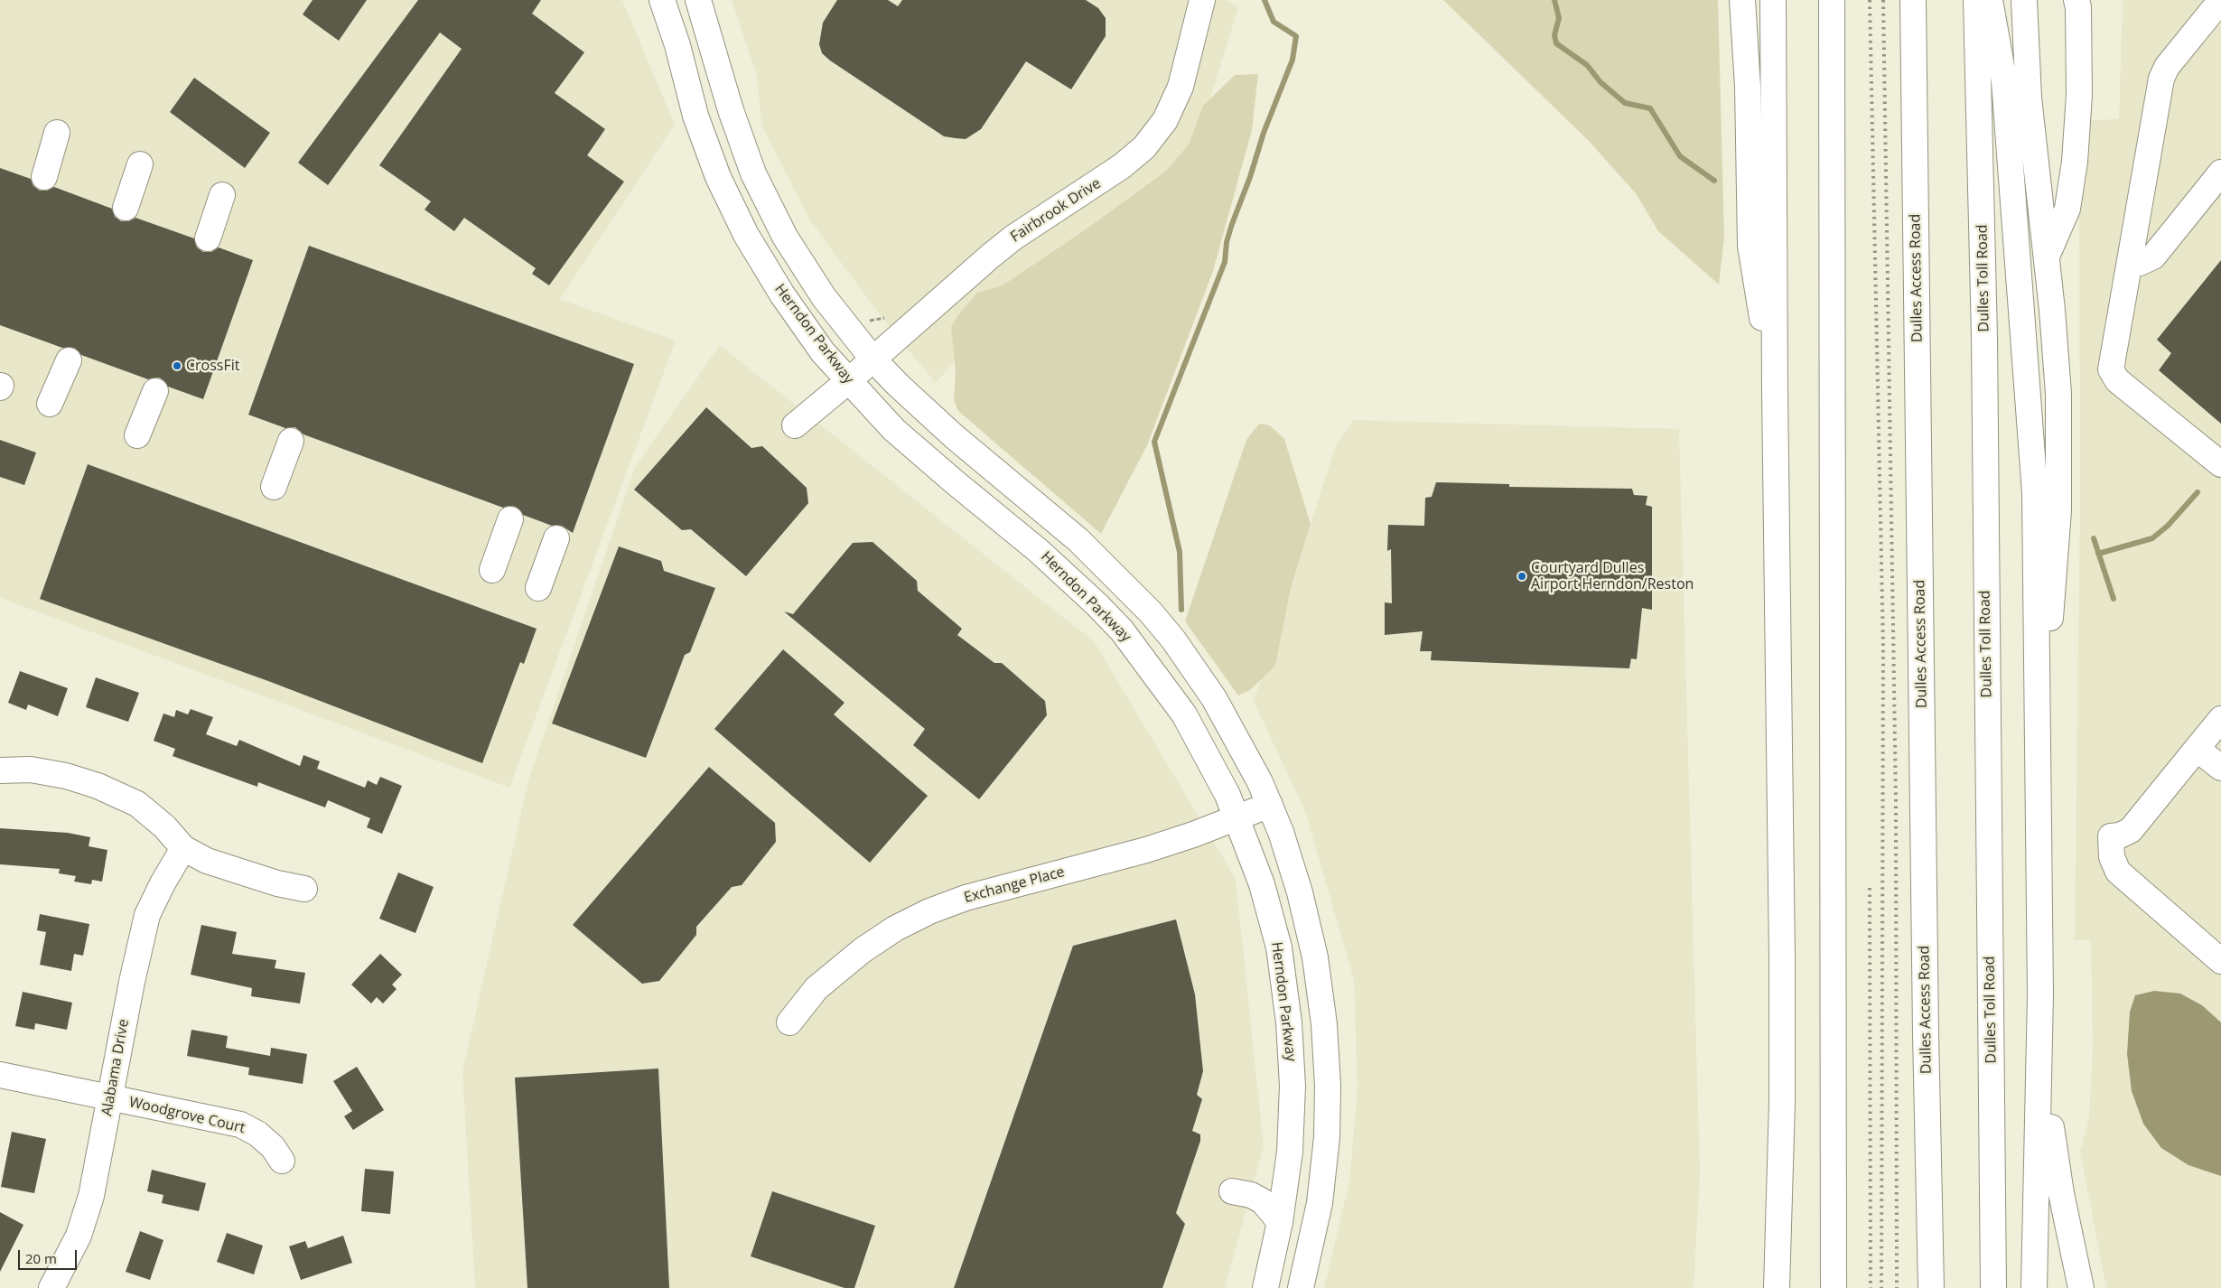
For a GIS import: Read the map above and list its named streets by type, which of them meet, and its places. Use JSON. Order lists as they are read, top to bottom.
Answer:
{
  "streets": {
    "main road": [
      "Fairbrook Drive",
      "Dulles Access Road",
      "Dulles Toll Road",
      "Herndon Parkway",
      "Exchange Place",
      "Alabama Drive",
      "Woodgrove Court"
    ]
  },
  "crossings": [
    ["Fairbrook Drive", "Herndon Parkway"],
    ["Herndon Parkway", "Exchange Place"],
    ["Alabama Drive", "Woodgrove Court"]
  ],
  "places": ["CrossFit", "Courtyard Dulles Airport Herndon/Reston"],
  "scale_bar": "20 m"
}
